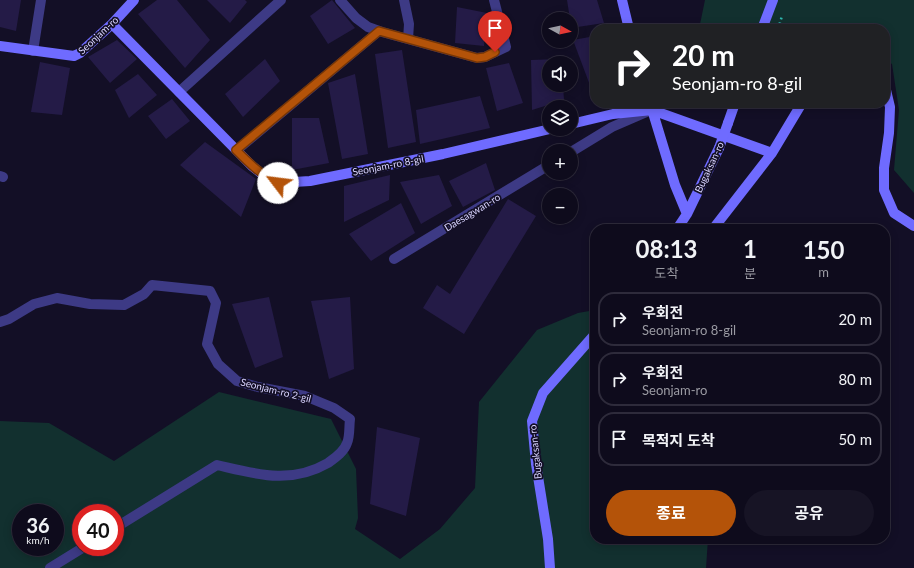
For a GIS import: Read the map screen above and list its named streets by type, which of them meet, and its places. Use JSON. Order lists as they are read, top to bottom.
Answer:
{
  "streets": {
    "street": [
      "Seonjam-ro",
      "Seonjam-ro 8-gil",
      "Bugaksan-ro",
      "Daesagwan-ro",
      "Seonjam-ro 2-gil"
    ]
  },
  "crossings": [
    ["Seonjam-ro", "Seonjam-ro 8-gil"]
  ],
  "north": "right",
  "page": {
    "map_buttons": ["+", "−"],
    "turn": ["20 m", "Seonjam-ro 8-gil"],
    "eta": [
      "08:13",
      "도착",
      "1",
      "분",
      "150",
      "m"
    ],
    "list": [
      {
        "name": "우회전",
        "note": "Seonjam-ro 8-gil",
        "value": "20 m"
      },
      {
        "name": "우회전",
        "note": "Seonjam-ro",
        "value": "80 m"
      },
      {
        "name": "목적지 도착",
        "value": "50 m"
      }
    ],
    "buttons": ["종료", "공유"],
    "speed": "36 km/h",
    "limit": "40"
  }
}
